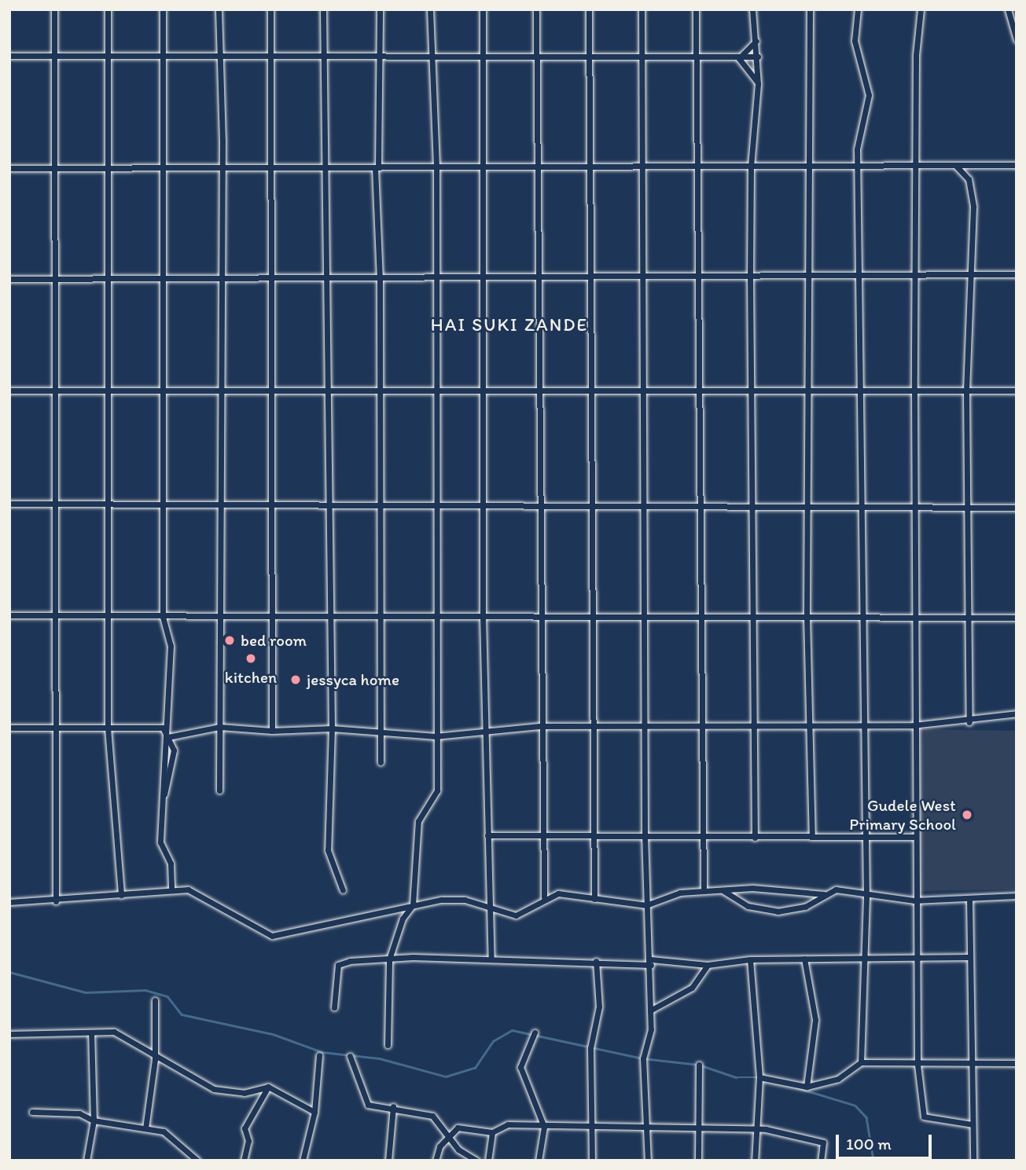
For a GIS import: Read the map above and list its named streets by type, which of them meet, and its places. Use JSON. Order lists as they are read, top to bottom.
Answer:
{
  "districts": ["HAI SUKI ZANDE"],
  "places": [
    "bed room",
    "kitchen",
    "jessyca home",
    "Gudele West Primary School"
  ],
  "scale_bar": "100 m"
}
